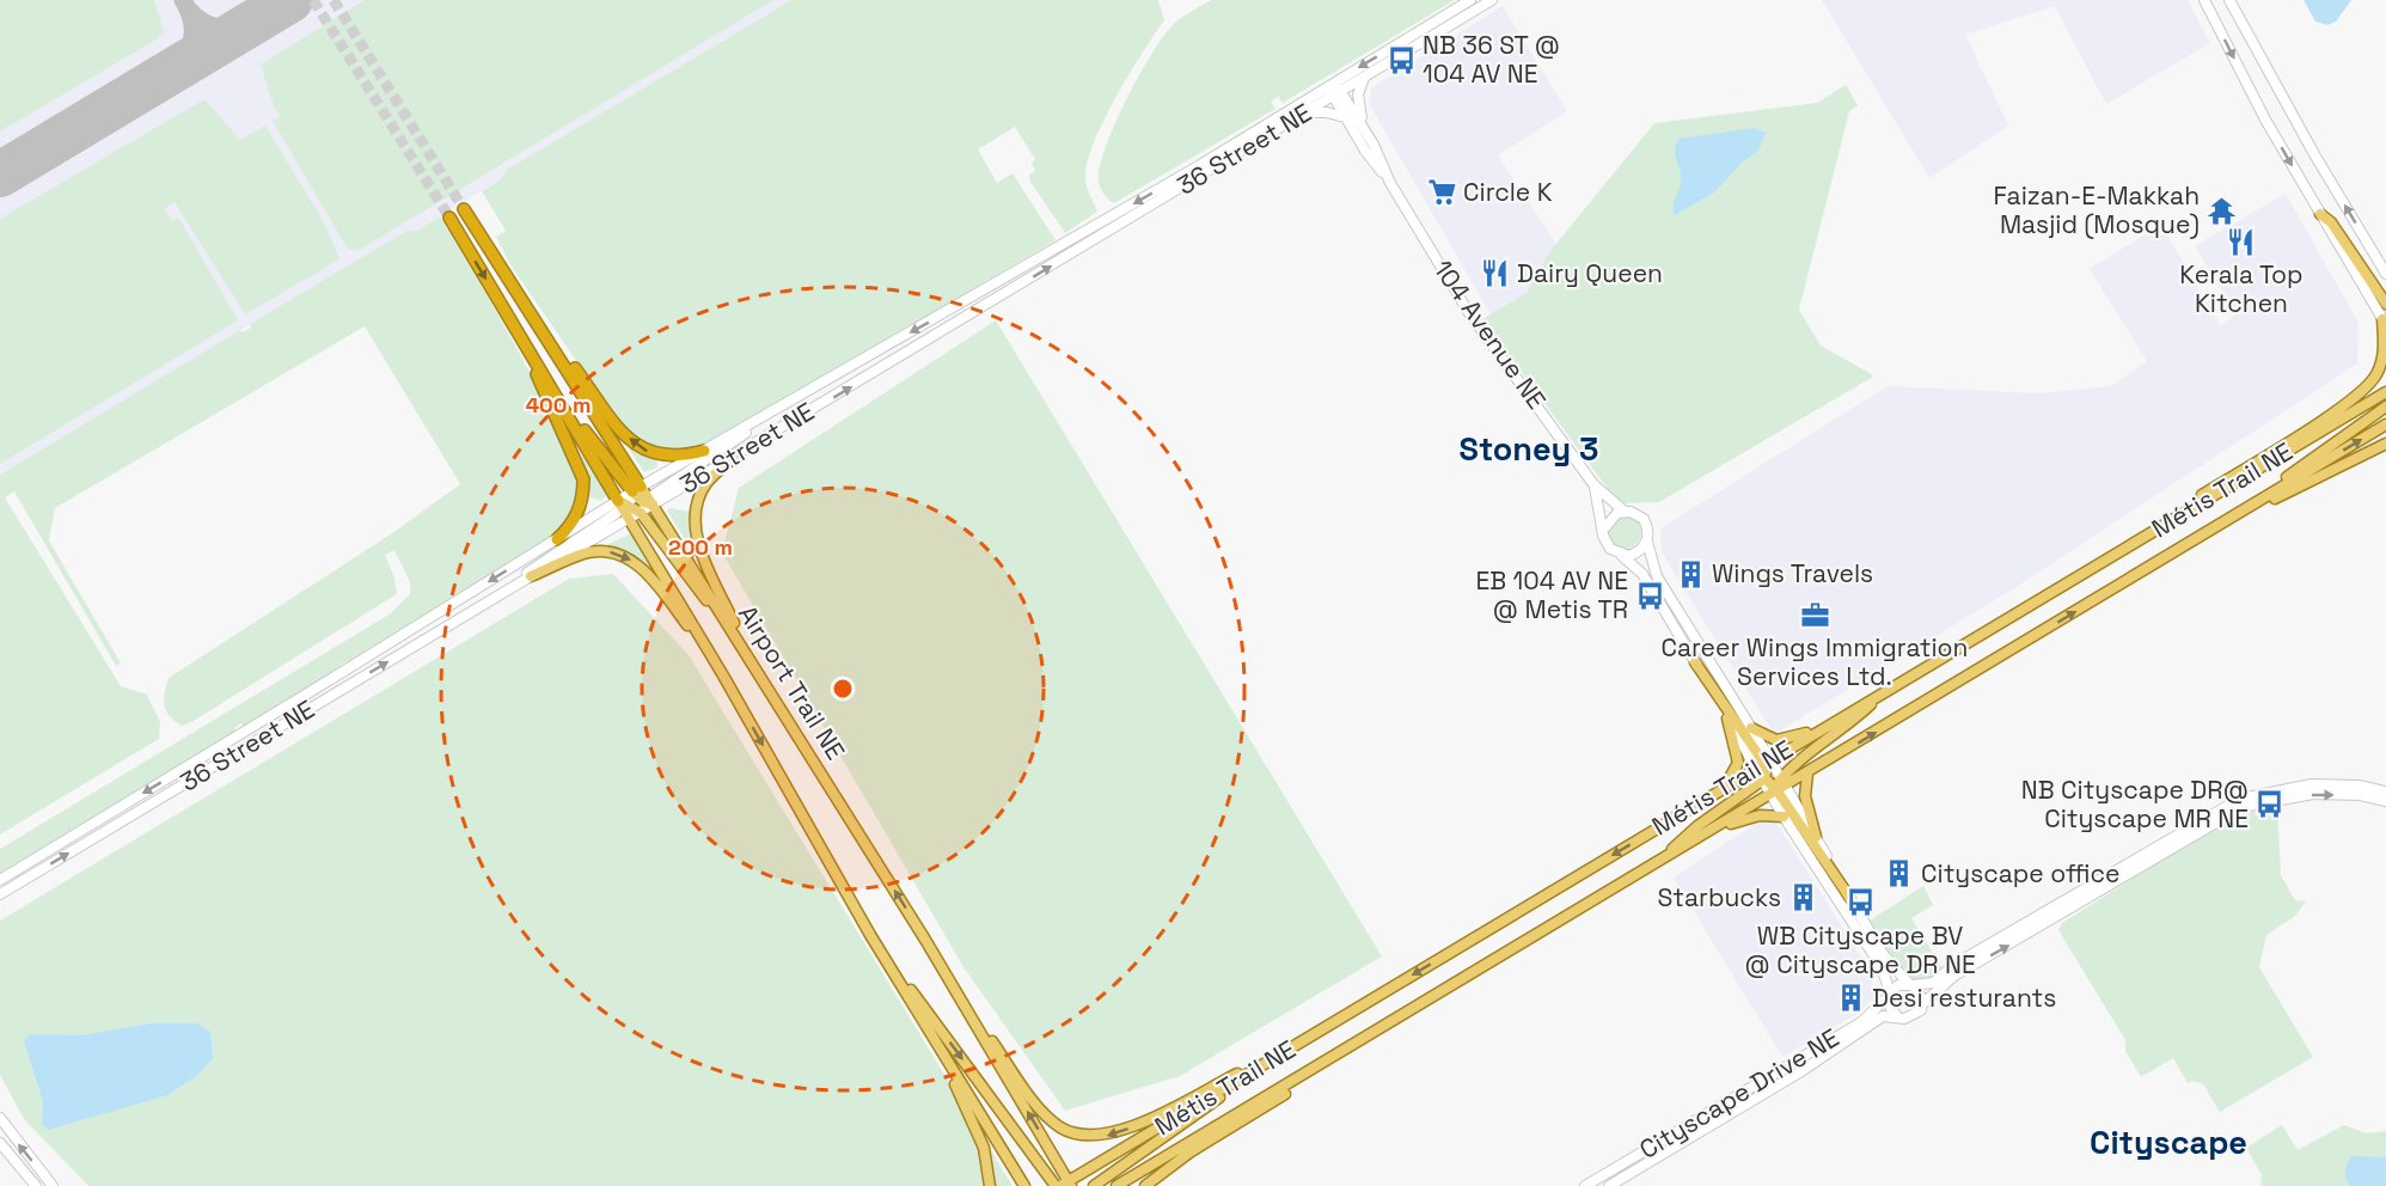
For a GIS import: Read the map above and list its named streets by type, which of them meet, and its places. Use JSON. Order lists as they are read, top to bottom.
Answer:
{
  "streets": {
    "highway": ["Airport Trail NE"],
    "main road": ["Métis Trail NE"],
    "street": ["36 Street NE", "104 Avenue NE", "Cityscape Drive NE"]
  },
  "crossings": [
    ["36 Street NE", "104 Avenue NE"],
    ["36 Street NE", "Airport Trail NE"],
    ["Métis Trail NE", "Airport Trail NE"]
  ],
  "districts": ["Stoney 3", "Cityscape"],
  "places": {
    "bus stop": [
      "NB 36 ST @ 104 AV NE",
      "EB 104 AV NE @ Metis TR",
      "NB Cityscape DR@ Cityscape MR NE",
      "WB Cityscape BV @ Cityscape DR NE"
    ],
    "supermarket": ["Circle K"],
    "temple": ["Faizan-E-Makkah Masjid (Mosque)"],
    "restaurant": ["Kerala Top Kitchen", "Dairy Queen"],
    "building": [
      "Wings Travels",
      "Cityscape office",
      "Starbucks",
      "Desi resturants"
    ],
    "office": ["Career Wings Immigration Services Ltd."]
  },
  "rings": ["400 m", "200 m"]
}
